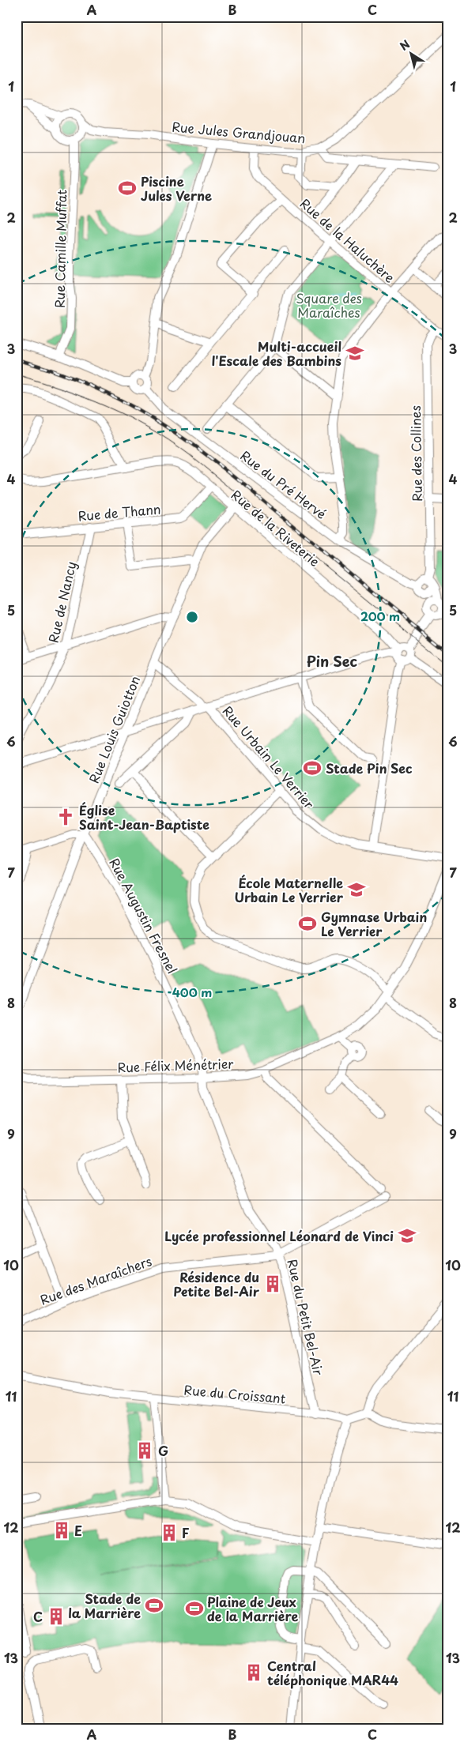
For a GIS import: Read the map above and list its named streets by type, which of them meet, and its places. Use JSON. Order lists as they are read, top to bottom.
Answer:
{
  "streets": {
    "street": [
      "Rue Jules Grandjouan",
      "Rue de la Haluchère",
      "Rue Camille Muffat",
      "Rue des Collines",
      "Rue du Pré Hervé",
      "Rue de Thann",
      "Rue de la Riveterie",
      "Rue de Nancy",
      "Rue Louis Guiotton",
      "Rue Urbain Le Verrier",
      "Rue Augustin Fresnel",
      "Rue Félix Ménétrier",
      "Rue des Maraîchers",
      "Rue du Petit Bel-Air",
      "Rue du Croissant"
    ]
  },
  "crossings": [
    ["Rue Jules Grandjouan", "Rue de la Haluchère"],
    ["Rue Jules Grandjouan", "Rue Camille Muffat"],
    ["Rue de la Haluchère", "Rue des Collines"],
    ["Rue des Collines", "Rue du Pré Hervé"],
    ["Rue de Thann", "Rue de la Riveterie"],
    ["Rue de Thann", "Rue de Nancy"],
    ["Rue de la Riveterie", "Rue Louis Guiotton"],
    ["Rue Louis Guiotton", "Rue Urbain Le Verrier"],
    ["Rue Louis Guiotton", "Rue Augustin Fresnel"],
    ["Rue Augustin Fresnel", "Rue Félix Ménétrier"],
    ["Rue Augustin Fresnel", "Rue du Petit Bel-Air"],
    ["Rue Félix Ménétrier", "Rue du Petit Bel-Air"],
    ["Rue des Maraîchers", "Rue du Petit Bel-Air"],
    ["Rue du Petit Bel-Air", "Rue du Croissant"]
  ],
  "districts": ["Pin Sec"],
  "parks": ["Square des Maraîches"],
  "places": {
    "sports": [
      "Piscine Jules Verne",
      "Stade Pin Sec",
      "Gymnase Urbain Le Verrier",
      "Stade de la Marrière",
      "Plaine de Jeux de la Marrière"
    ],
    "school or university": ["Multi-accueil l'Escale des Bambins", "École Maternelle Urbain Le Verrier", "Lycée professionnel Léonard de Vinci"],
    "church": ["Église Saint-Jean-Baptiste"],
    "building": [
      "Résidence du Petite Bel-Air",
      "G",
      "E",
      "F",
      "C",
      "Central téléphonique MAR44"
    ]
  },
  "north": "top left",
  "grid": {
    "columns": ["A", "B", "C"],
    "rows": [
      "1",
      "2",
      "3",
      "4",
      "5",
      "6",
      "7",
      "8",
      "9",
      "10",
      "11",
      "12",
      "13"
    ]
  },
  "rings": ["200 m", "400 m"]
}
